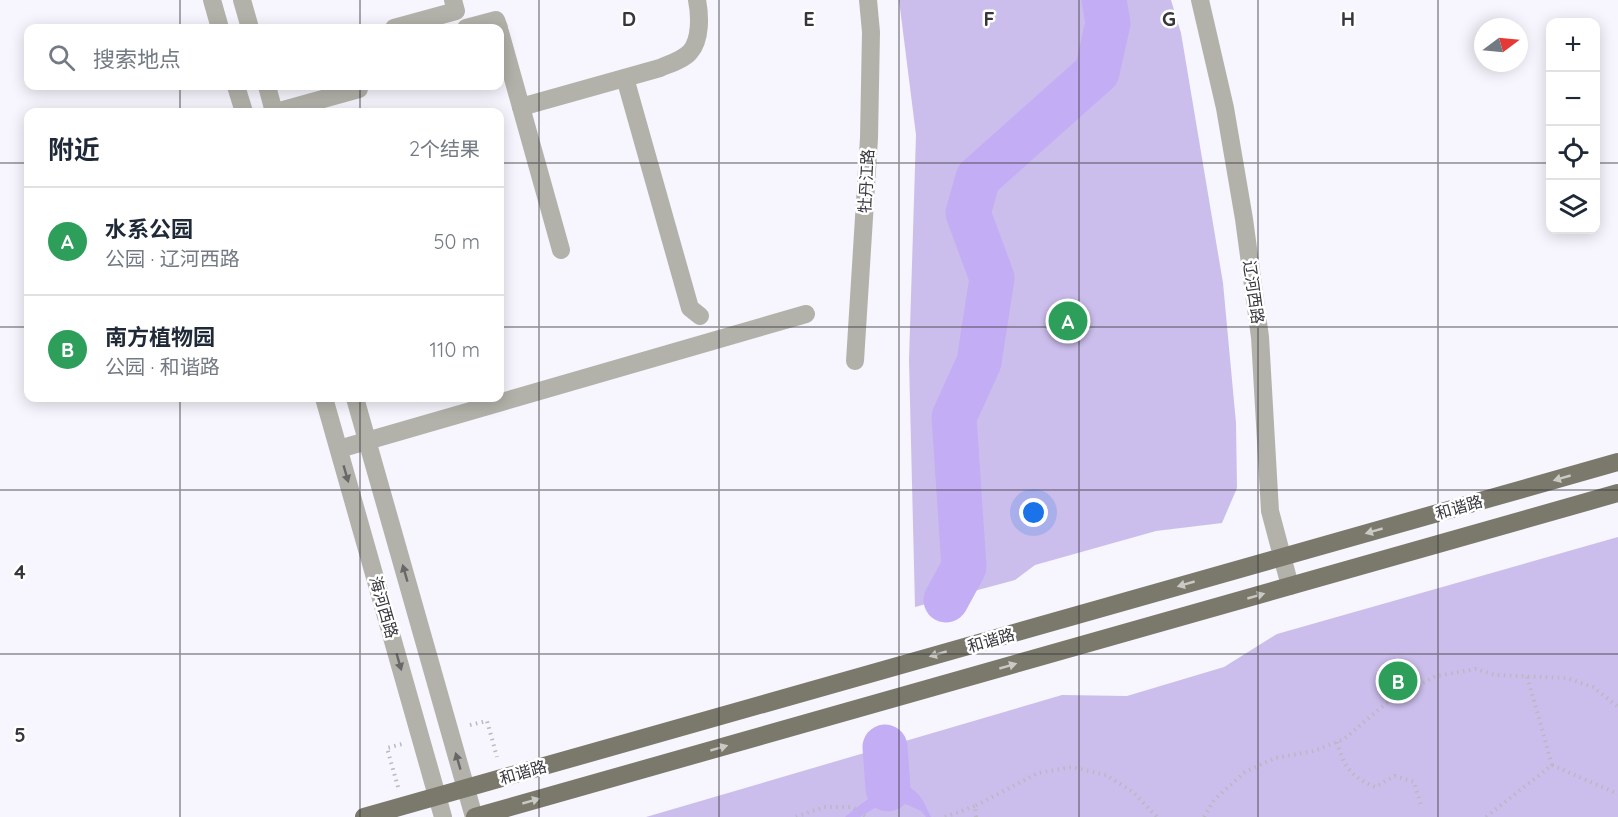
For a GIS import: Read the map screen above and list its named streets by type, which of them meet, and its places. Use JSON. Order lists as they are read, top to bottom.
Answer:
{
  "streets": {
    "main road": ["和谐路"],
    "street": ["牡丹江路", "辽河西路", "海河西路"]
  },
  "crossings": [
    ["辽河西路", "和谐路"],
    ["和谐路", "海河西路"]
  ],
  "north": "right",
  "page": {
    "map_buttons": ["+", "−"],
    "search": "搜索地点",
    "heading": ["附近", "2个结果"],
    "list": [
      {
        "mark": "A",
        "name": "水系公园",
        "note": "公园 · 辽河西路",
        "value": "50 m"
      },
      {
        "mark": "B",
        "name": "南方植物园",
        "note": "公园 · 和谐路",
        "value": "110 m"
      }
    ],
    "pins": ["A", "B"]
  },
  "grid": {
    "columns": [
      "D",
      "E",
      "F",
      "G",
      "H"
    ],
    "rows": ["4", "5"]
  }
}
